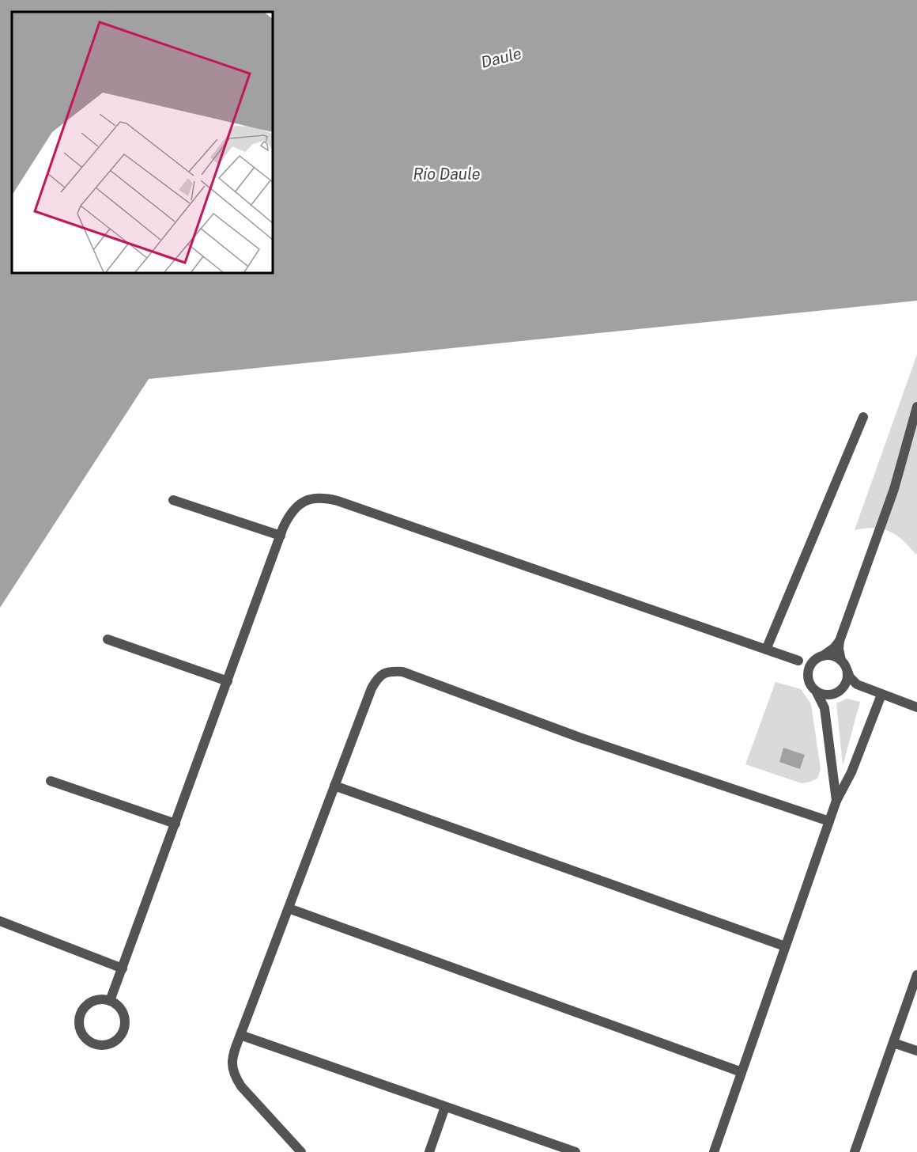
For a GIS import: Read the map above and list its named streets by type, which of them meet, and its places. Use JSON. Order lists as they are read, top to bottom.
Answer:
{
  "water": ["Daule", "Río Daule"]
}
